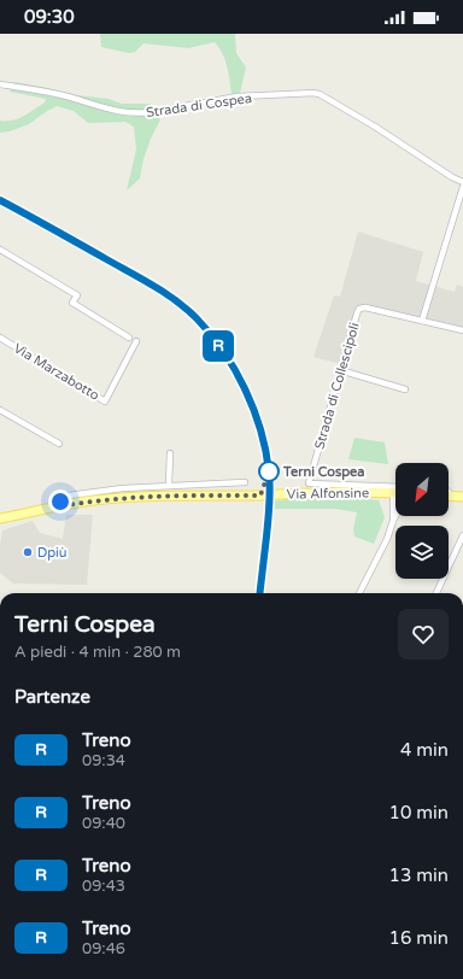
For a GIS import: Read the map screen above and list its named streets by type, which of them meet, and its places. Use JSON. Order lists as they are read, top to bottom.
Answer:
{
  "streets": {
    "main road": ["Via Alfonsine"],
    "street": ["Strada di Cospea", "Via Marzabotto", "Strada di Collescipoli"]
  },
  "places": ["Terni Cospea", "Dpiù"],
  "north": "bottom left",
  "page": {
    "status": "09:30",
    "on_map": "R",
    "heading": [
      ["Terni Cospea", "A piedi · 4 min · 280 m"],
      "Partenze"
    ],
    "list": [
      {
        "mark": "R",
        "name": "Treno",
        "note": "09:34",
        "value": "4 min"
      },
      {
        "mark": "R",
        "name": "Treno",
        "note": "09:40",
        "value": "10 min"
      },
      {
        "mark": "R",
        "name": "Treno",
        "note": "09:43",
        "value": "13 min"
      },
      {
        "mark": "R",
        "name": "Treno",
        "note": "09:46",
        "value": "16 min"
      }
    ]
  }
}
